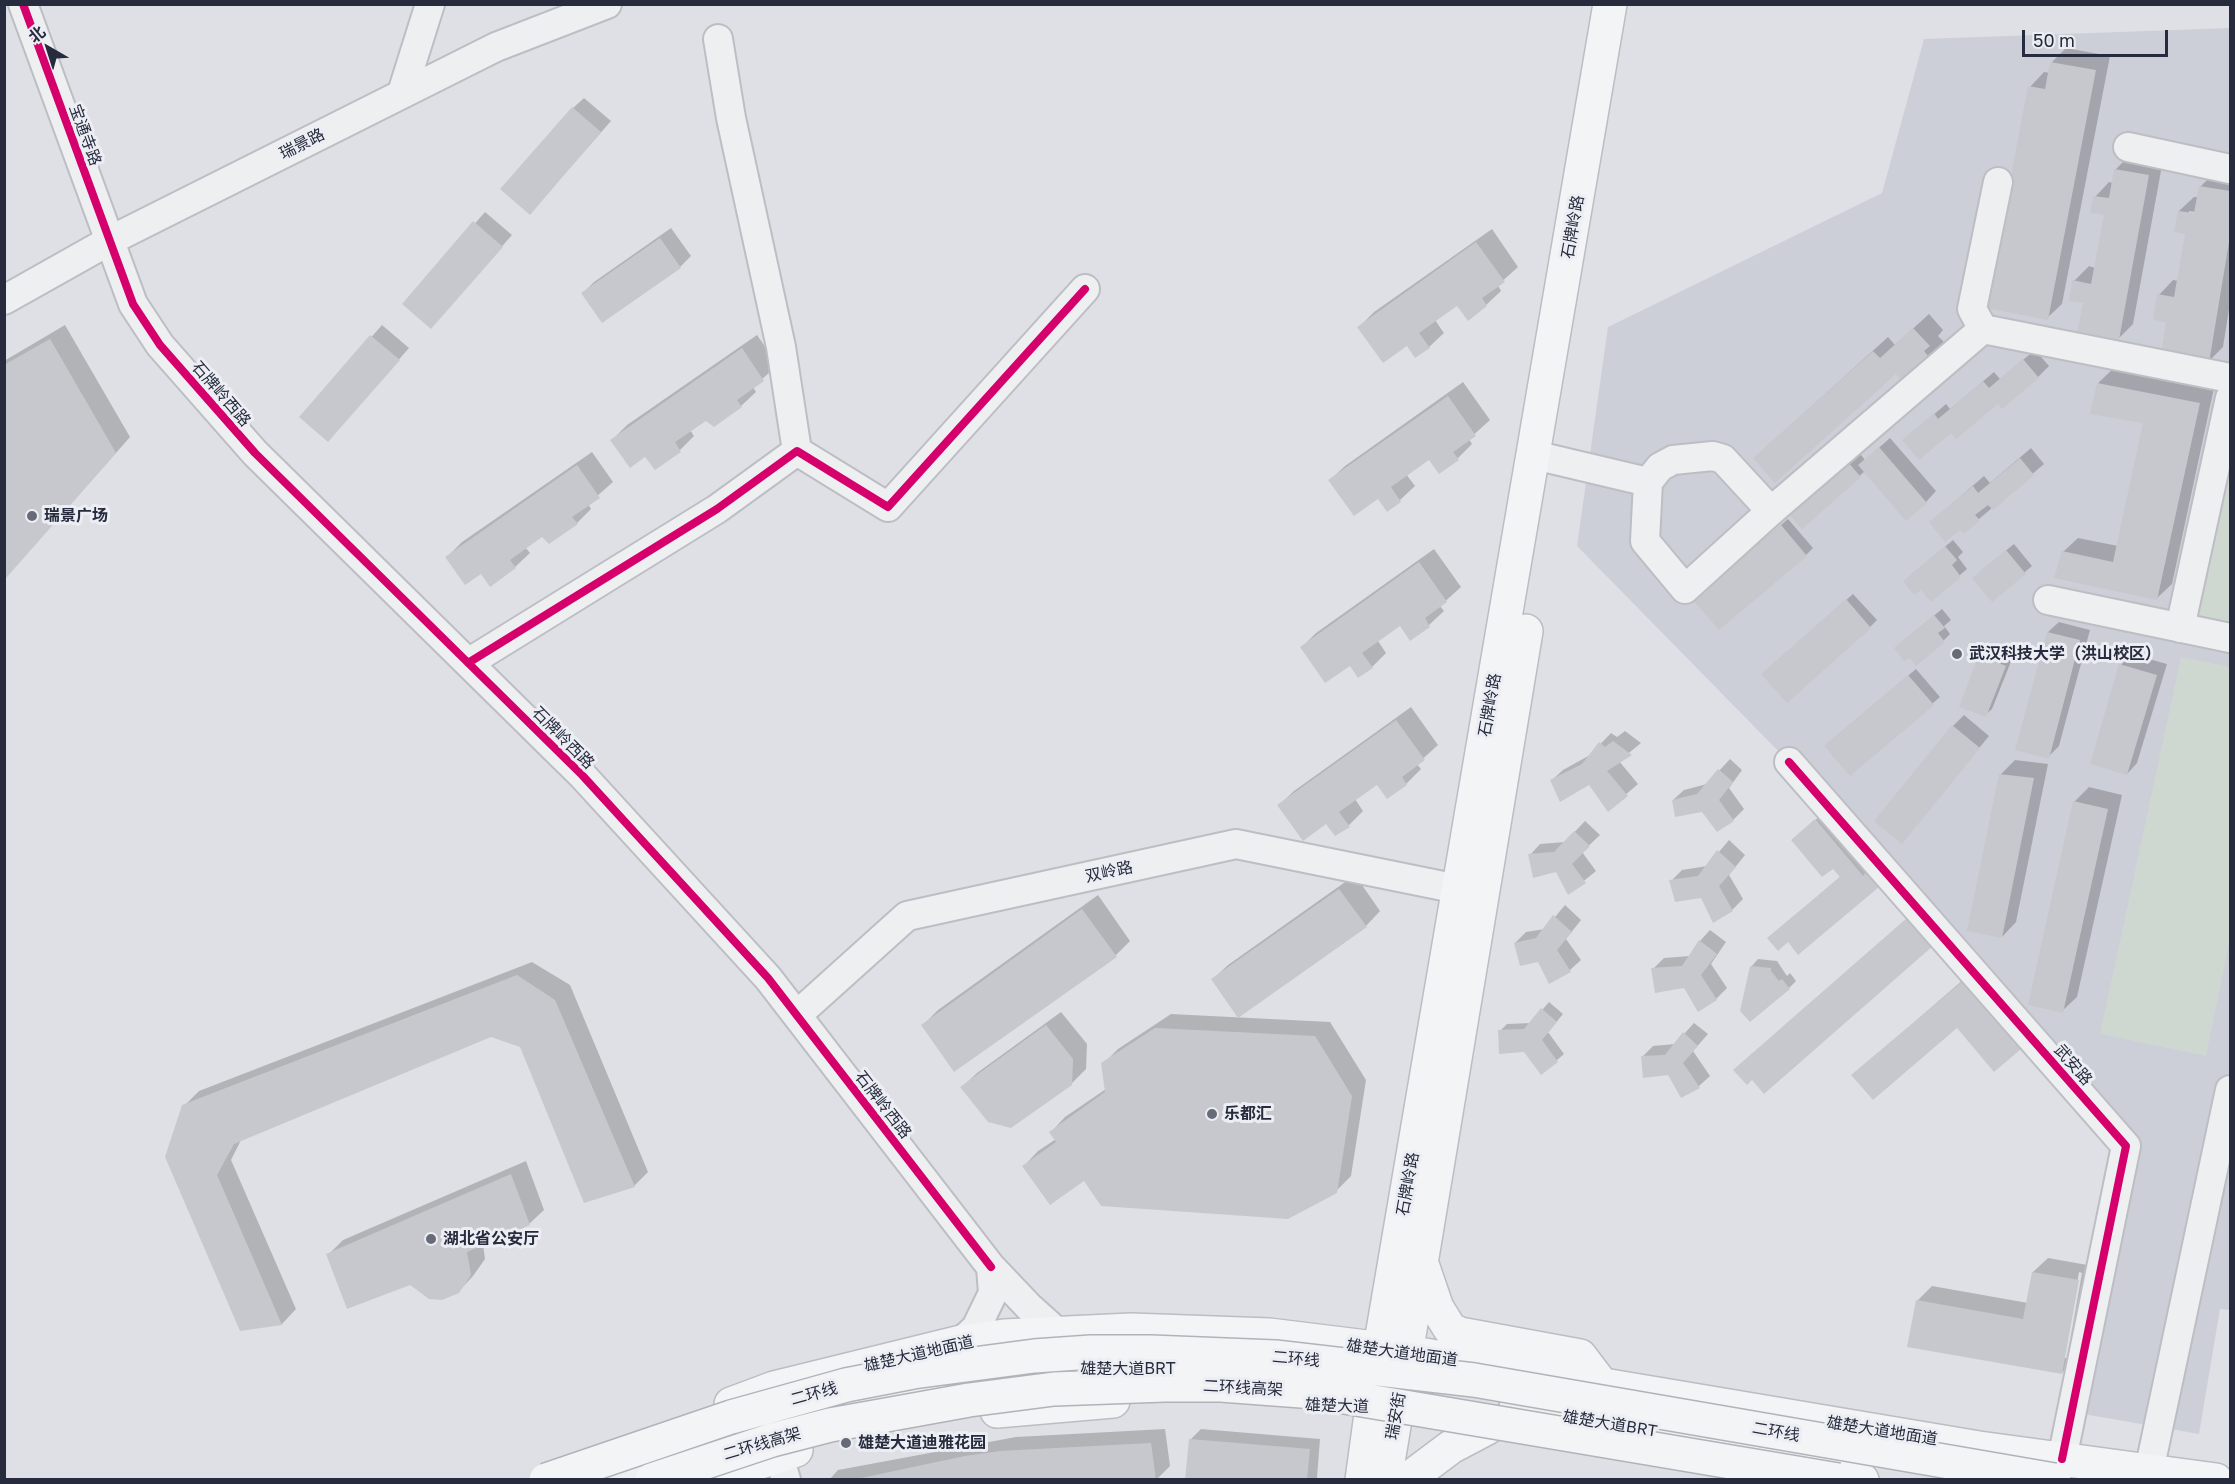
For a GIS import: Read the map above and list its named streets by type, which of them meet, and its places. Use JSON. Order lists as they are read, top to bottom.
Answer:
{
  "streets": {
    "main road": [
      "石牌岭路",
      "雄楚大道地面道",
      "二环线",
      "二环线高架",
      "雄楚大道",
      "瑞安街"
    ],
    "street": [
      "宝通寺路",
      "瑞景路",
      "石牌岭西路",
      "双岭路",
      "武安路",
      "雄楚大道BRT"
    ]
  },
  "crossings": [
    ["宝通寺路", "瑞景路"],
    ["宝通寺路", "石牌岭西路"],
    ["瑞景路", "石牌岭西路"],
    ["石牌岭路", "双岭路"],
    ["石牌岭路", "雄楚大道地面道"],
    ["石牌岭路", "雄楚大道BRT"],
    ["石牌岭路", "二环线高架"],
    ["石牌岭路", "雄楚大道"],
    ["石牌岭路", "瑞安街"],
    ["石牌岭西路", "双岭路"],
    ["石牌岭西路", "雄楚大道地面道"],
    ["武安路", "雄楚大道地面道"],
    ["武安路", "二环线"],
    ["雄楚大道地面道", "二环线"],
    ["雄楚大道BRT", "二环线高架"],
    ["雄楚大道BRT", "雄楚大道"],
    ["雄楚大道BRT", "瑞安街"],
    ["二环线高架", "雄楚大道"],
    ["二环线高架", "瑞安街"],
    ["雄楚大道", "瑞安街"]
  ],
  "places": [
    "瑞景广场",
    "武汉科技大学（洪山校区）",
    "乐都汇",
    "湖北省公安厅",
    "雄楚大道迪雅花园"
  ],
  "scale_bar": "50 m",
  "north": "top left"
}
